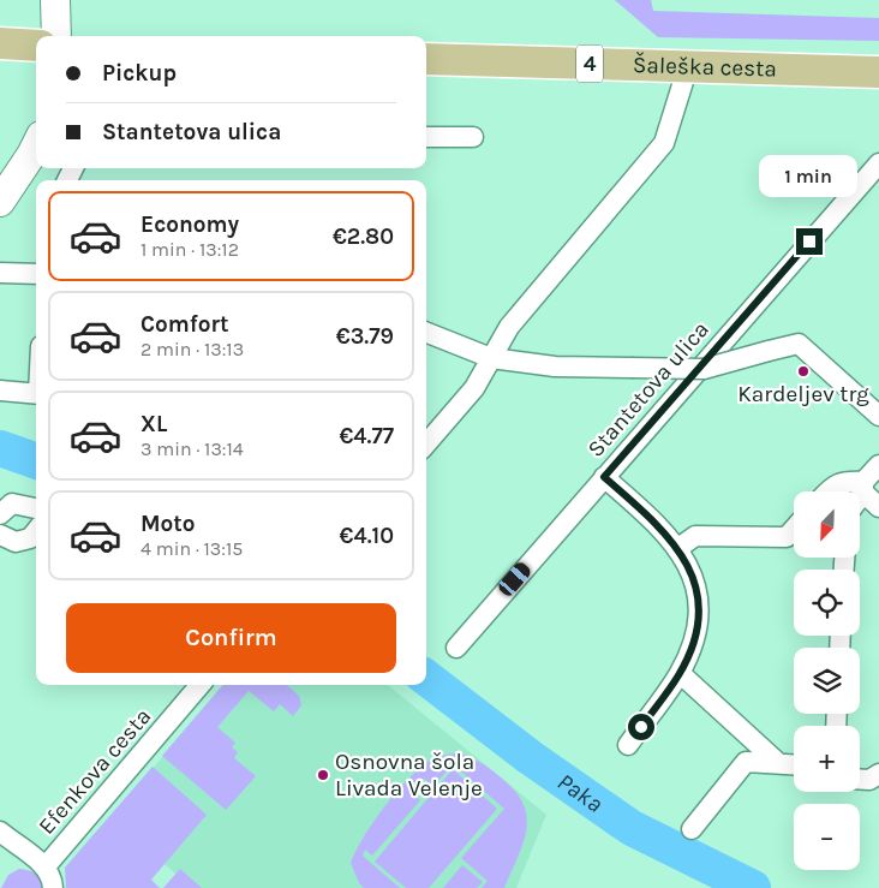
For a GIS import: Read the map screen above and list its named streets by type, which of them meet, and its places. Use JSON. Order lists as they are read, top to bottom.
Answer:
{
  "streets": {
    "main road": ["4", "Šaleška cesta"],
    "street": ["Stantetova ulica", "Efenkova cesta"]
  },
  "water": ["Paka"],
  "places": ["Kardeljev trg", "Osnovna šola Livada Velenje"],
  "north": "bottom left",
  "page": {
    "banner": ["Pickup", "Stantetova ulica"],
    "bubble": "1 min",
    "list": [
      {
        "name": "Economy",
        "note": "1 min · 13:12",
        "value": "€2.80"
      },
      {
        "name": "Comfort",
        "note": "2 min · 13:13",
        "value": "€3.79"
      },
      {
        "name": "XL",
        "note": "3 min · 13:14",
        "value": "€4.77"
      },
      {
        "name": "Moto",
        "note": "4 min · 13:15",
        "value": "€4.10"
      }
    ],
    "map_buttons": ["+", "−"],
    "buttons": "Confirm"
  }
}
